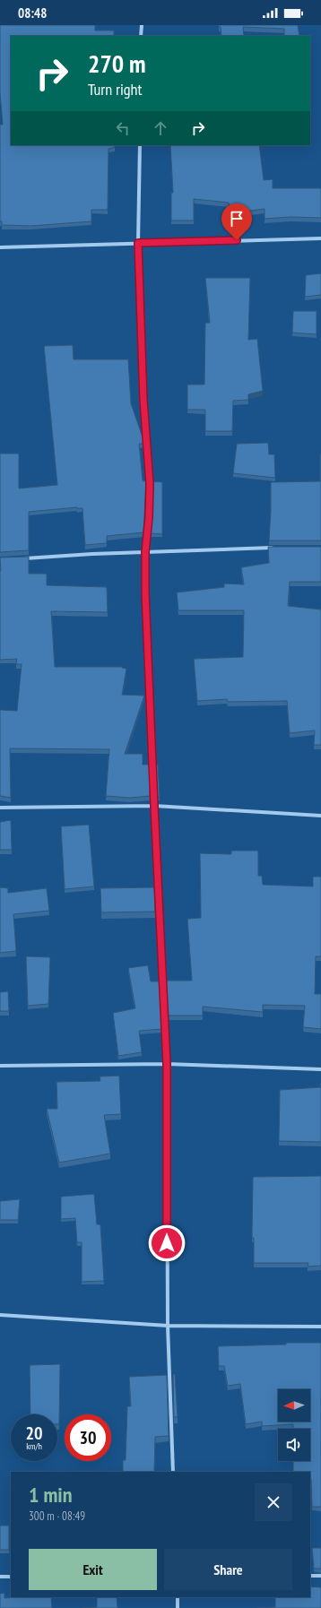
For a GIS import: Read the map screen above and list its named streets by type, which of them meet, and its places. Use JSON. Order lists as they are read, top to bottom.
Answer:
{
  "north": "left",
  "page": {
    "status": "08:48",
    "turn": ["270 m", "Turn right"],
    "speed": "20 km/h",
    "limit": "30",
    "heading": ["1 min", "300 m · 08:49"],
    "buttons": ["Exit", "Share"]
  }
}
